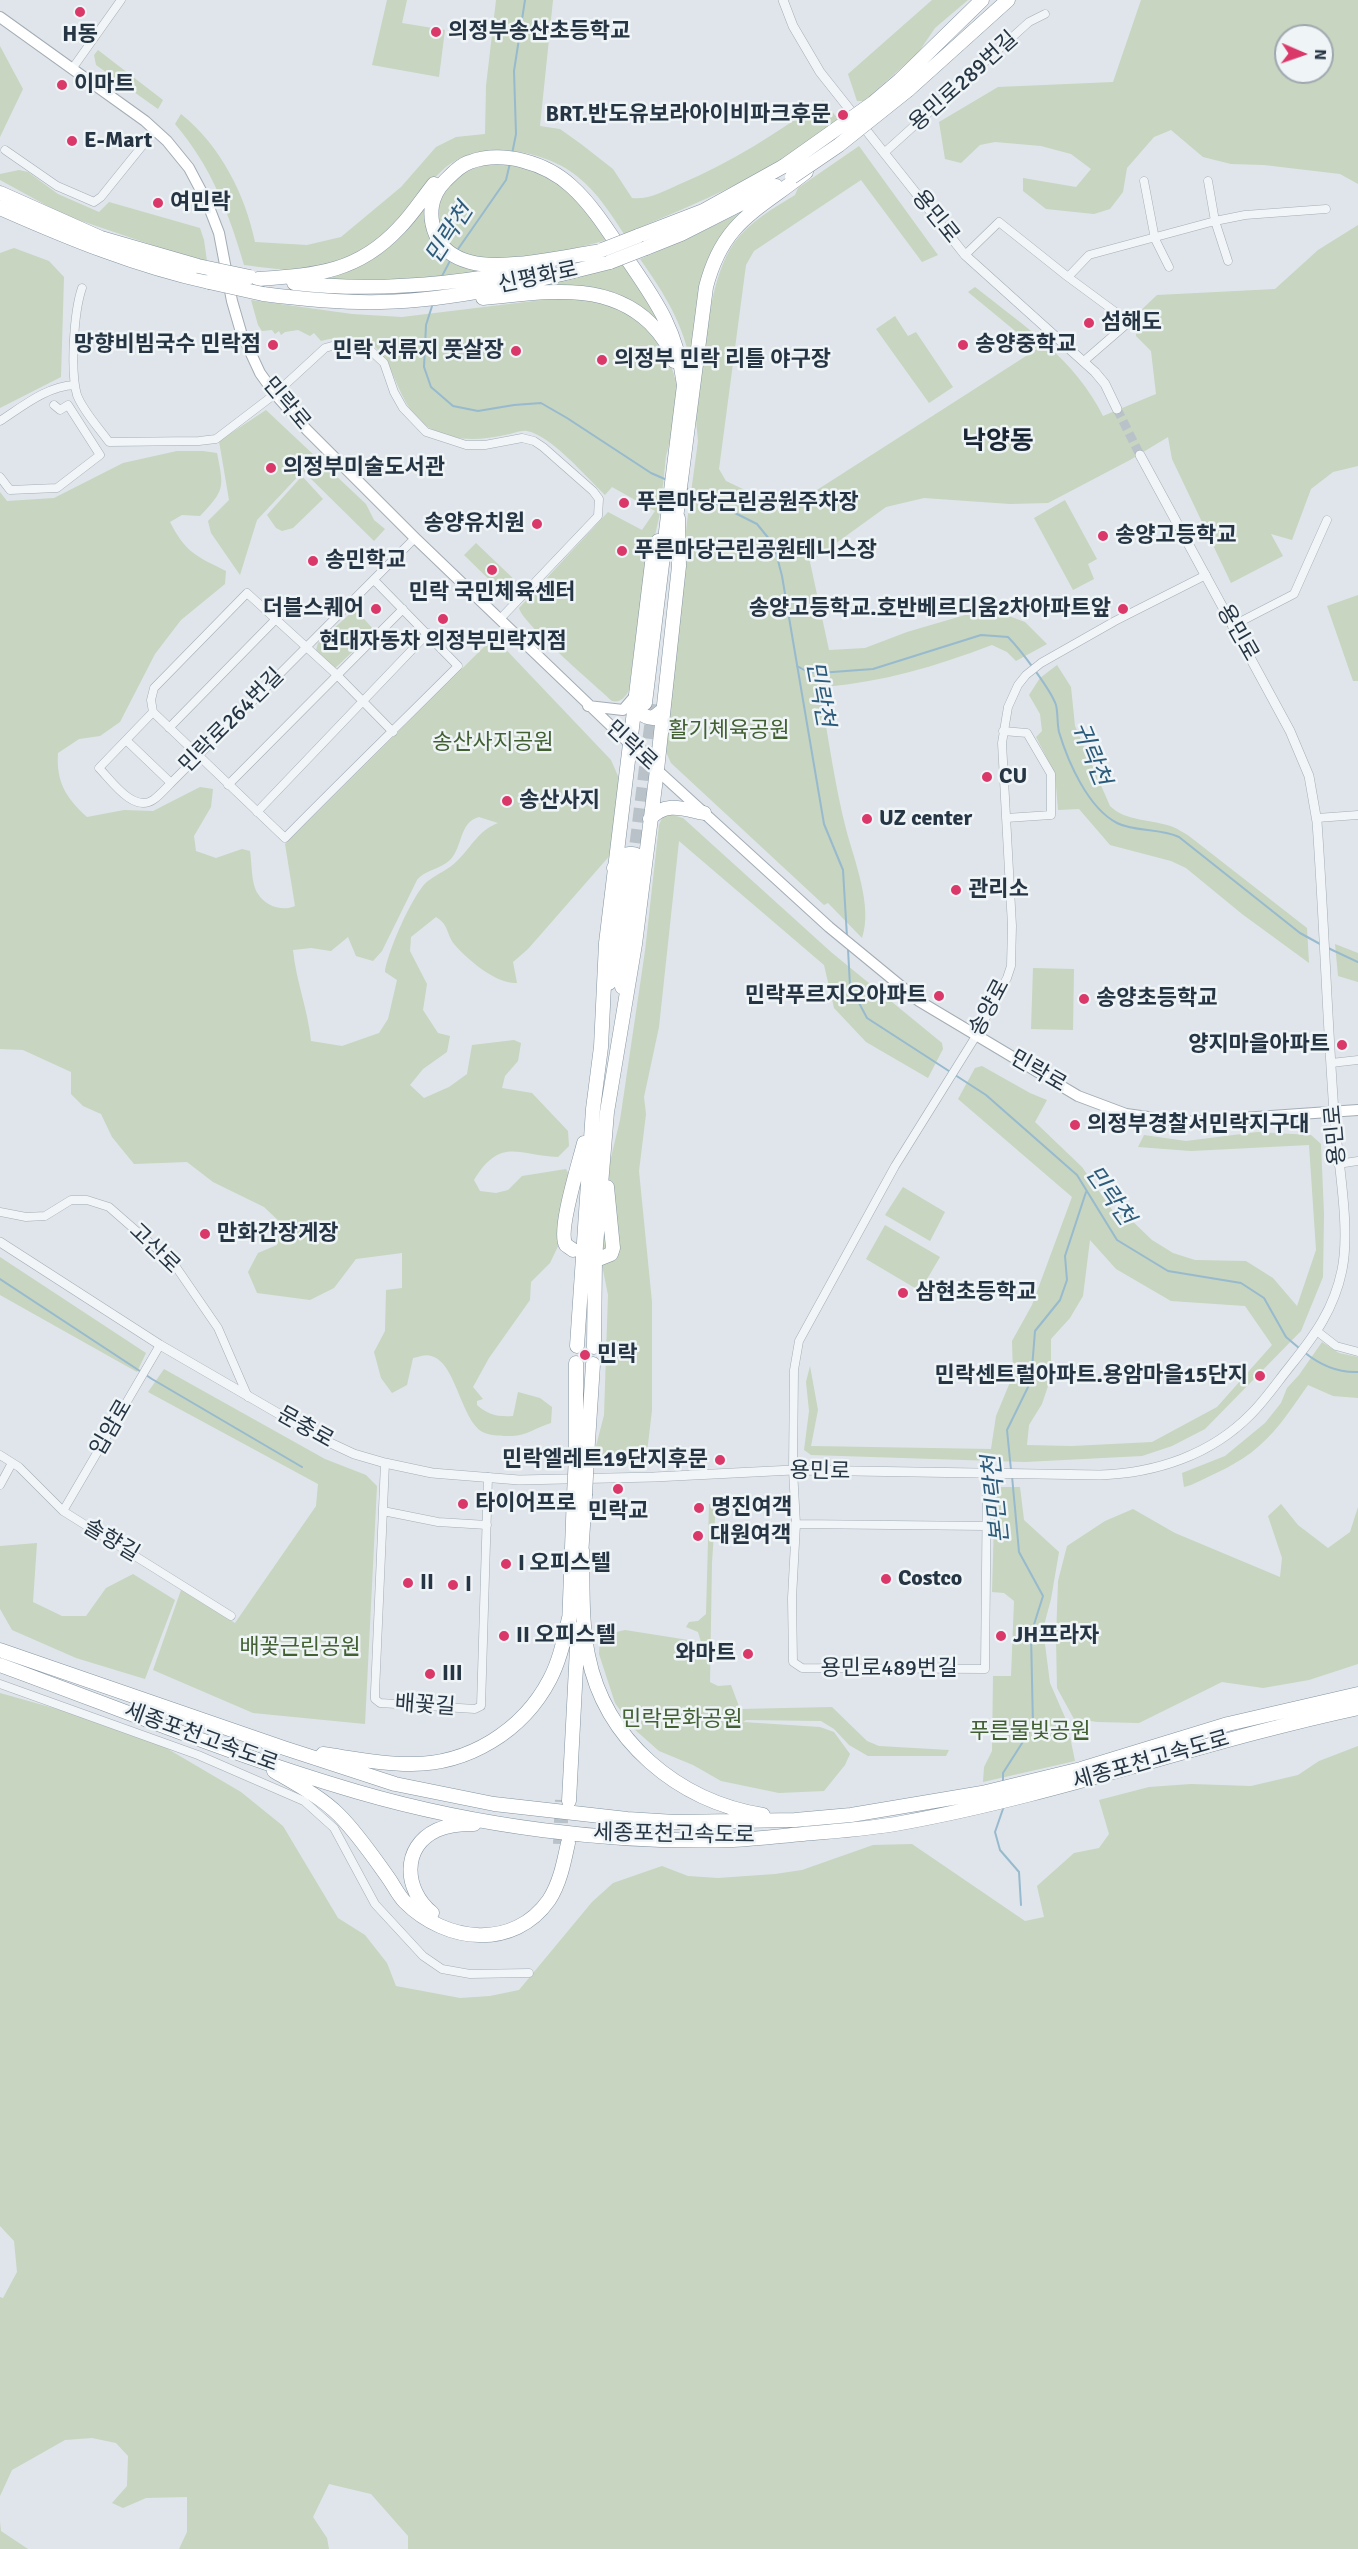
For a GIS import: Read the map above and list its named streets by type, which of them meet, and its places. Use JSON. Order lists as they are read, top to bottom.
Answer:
{
  "streets": {
    "highway": ["신평화로", "세종포천고속도로"],
    "main road": ["민락로"],
    "street": [
      "용민로289번길",
      "용민로",
      "민락로264번길",
      "송양로",
      "고산로",
      "입암로",
      "문충로",
      "솔향길",
      "용민로489번길",
      "배꽃길"
    ]
  },
  "crossings": [
    ["용민로289번길", "용민로"],
    ["용민로", "민락로"],
    ["용민로", "송양로"],
    ["용민로", "문충로"],
    ["용민로", "용민로489번길"],
    ["민락로", "민락로264번길"],
    ["민락로", "송양로"],
    ["송양로", "용민로489번길"],
    ["고산로", "문충로"],
    ["입암로", "문충로"],
    ["입암로", "솔향길"],
    ["문충로", "배꽃길"]
  ],
  "districts": ["낙양동"],
  "water": ["민락천", "귀락천", "본민락천"],
  "parks": [
    "활기체육공원",
    "송산사지공원",
    "배꽃근린공원",
    "민락문화공원",
    "푸른물빛공원"
  ],
  "places": [
    "H동",
    "의정부송산초등학교",
    "이마트",
    "BRT.반도유보라아이비파크후문",
    "E-Mart",
    "여민락",
    "섬해도",
    "망향비빔국수 민락점",
    "송양중학교",
    "민락 저류지 풋살장",
    "의정부 민락 리틀 야구장",
    "의정부미술도서관",
    "푸른마당근린공원주차장",
    "송양유치원",
    "송양고등학교",
    "푸른마당근린공원테니스장",
    "송민학교",
    "민락 국민체육센터",
    "더블스퀘어",
    "송양고등학교.호반베르디움2차아파트앞",
    "현대자동차 의정부민락지점",
    "CU",
    "송산사지",
    "UZ center",
    "관리소",
    "민락푸르지오아파트",
    "송양초등학교",
    "양지마을아파트",
    "의정부경찰서민락지구대",
    "만화간장게장",
    "삼현초등학교",
    "민락",
    "민락센트럴아파트.용암마을15단지",
    "민락엘레트19단지후문",
    "민락교",
    "타이어프로",
    "명진여객",
    "대원여객",
    "I 오피스텔",
    "Costco",
    "II",
    "I",
    "II 오피스텔",
    "JH프라자",
    "와마트",
    "III"
  ],
  "north": "right"
}
